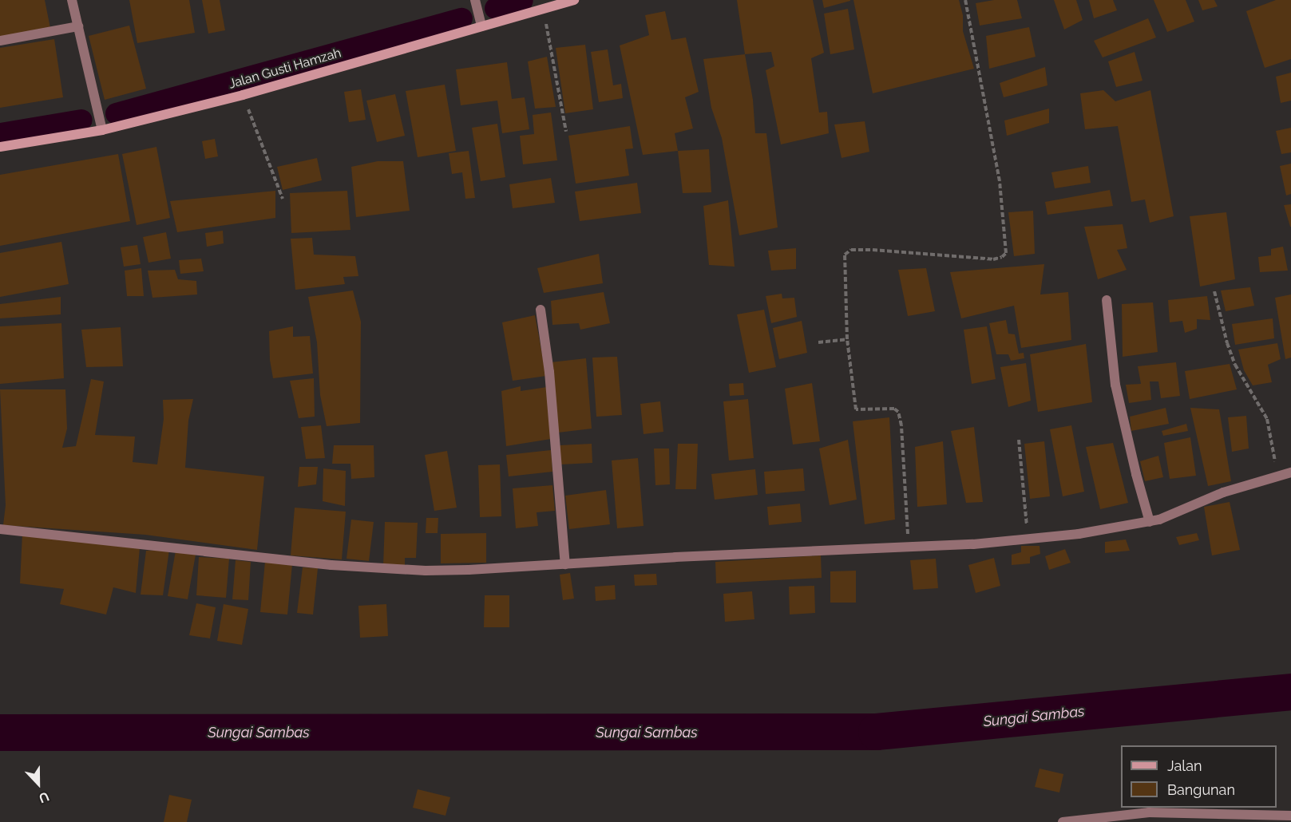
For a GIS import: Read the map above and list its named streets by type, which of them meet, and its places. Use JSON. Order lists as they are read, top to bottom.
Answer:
{
  "streets": {
    "street": ["Jalan Gusti Hamzah"]
  },
  "water": ["Sungai Sambas"],
  "legend": ["Jalan", "Bangunan"],
  "north": "bottom"
}
